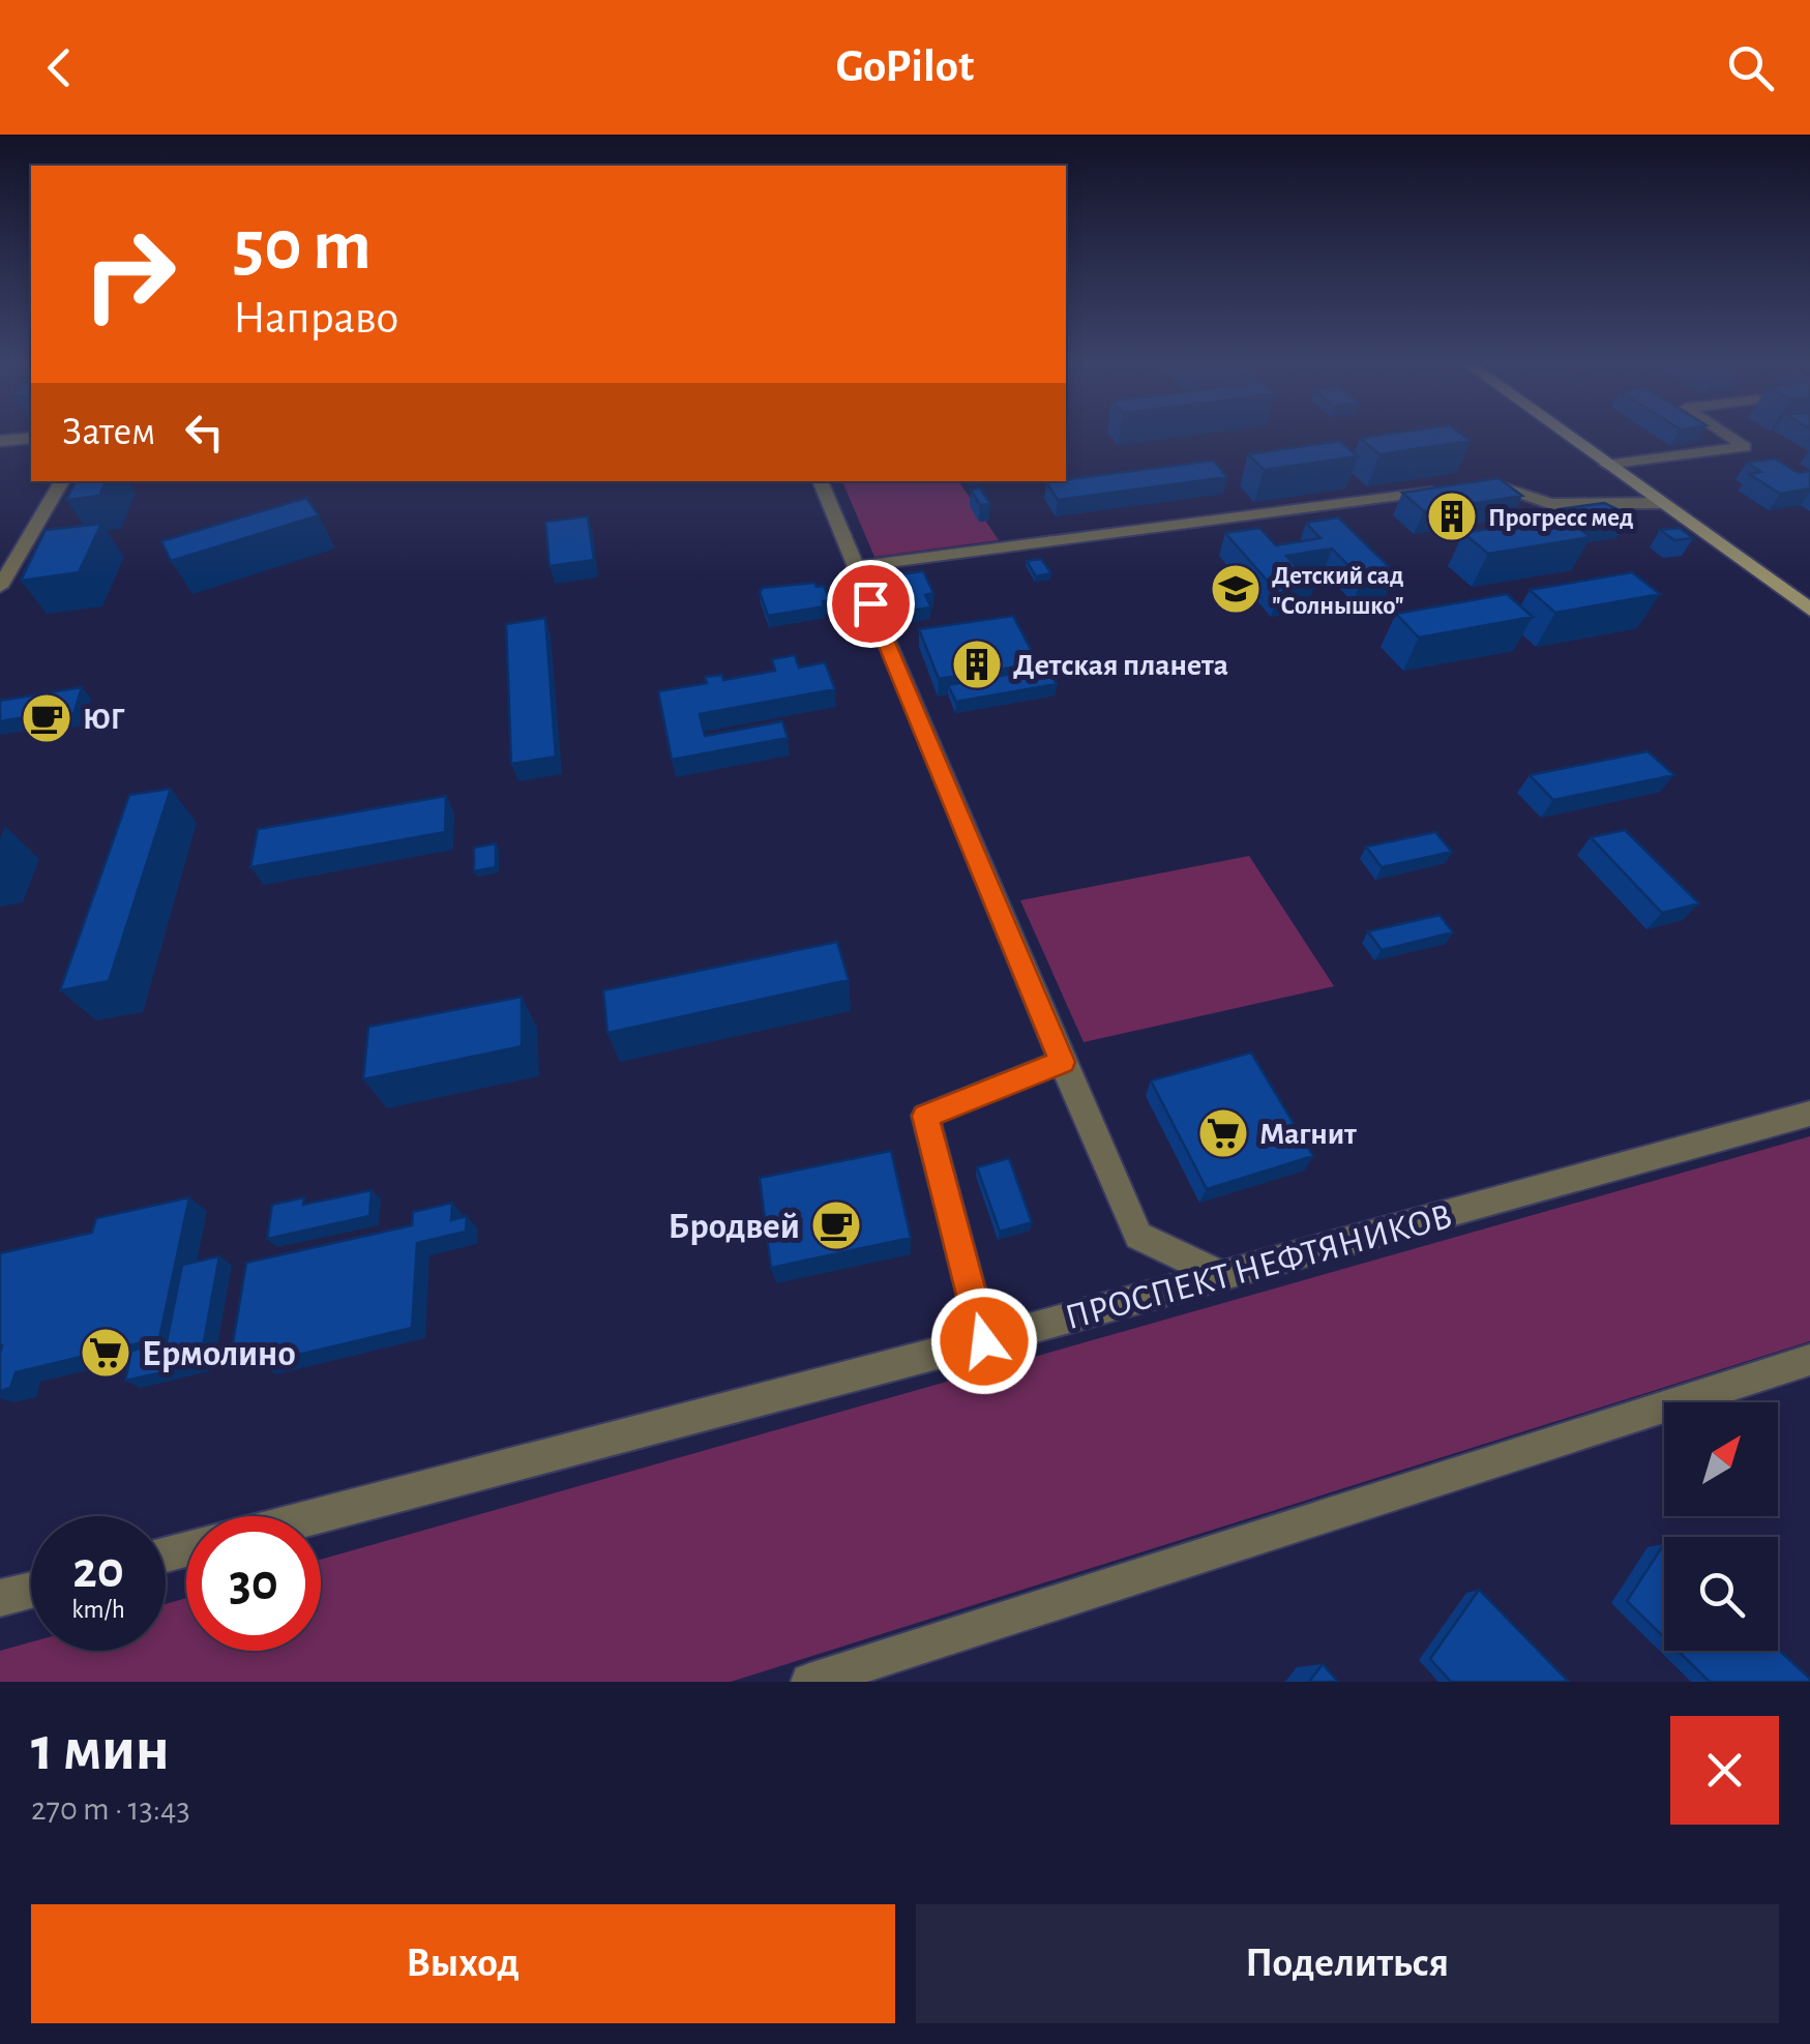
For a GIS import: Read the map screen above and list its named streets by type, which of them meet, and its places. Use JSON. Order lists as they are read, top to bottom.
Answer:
{
  "streets": {
    "street": ["ПРОСПЕКТ НЕФТЯНИКОВ"]
  },
  "places": {
    "building": ["Прогресс мед", "Детская планета"],
    "school or university": ["Детский сад \"Солнышко\""],
    "cafe": ["ЮГ", "Бродвей"],
    "supermarket": ["Магнит", "Ермолино"]
  },
  "north": "top right",
  "page": {
    "header": "GoPilot",
    "turn": ["50 m", "Направо"],
    "then": "Затем",
    "speed": "20 km/h",
    "limit": "30",
    "heading": ["1 мин", "270 m · 13:43"],
    "buttons": ["Выход", "Поделиться"]
  }
}
